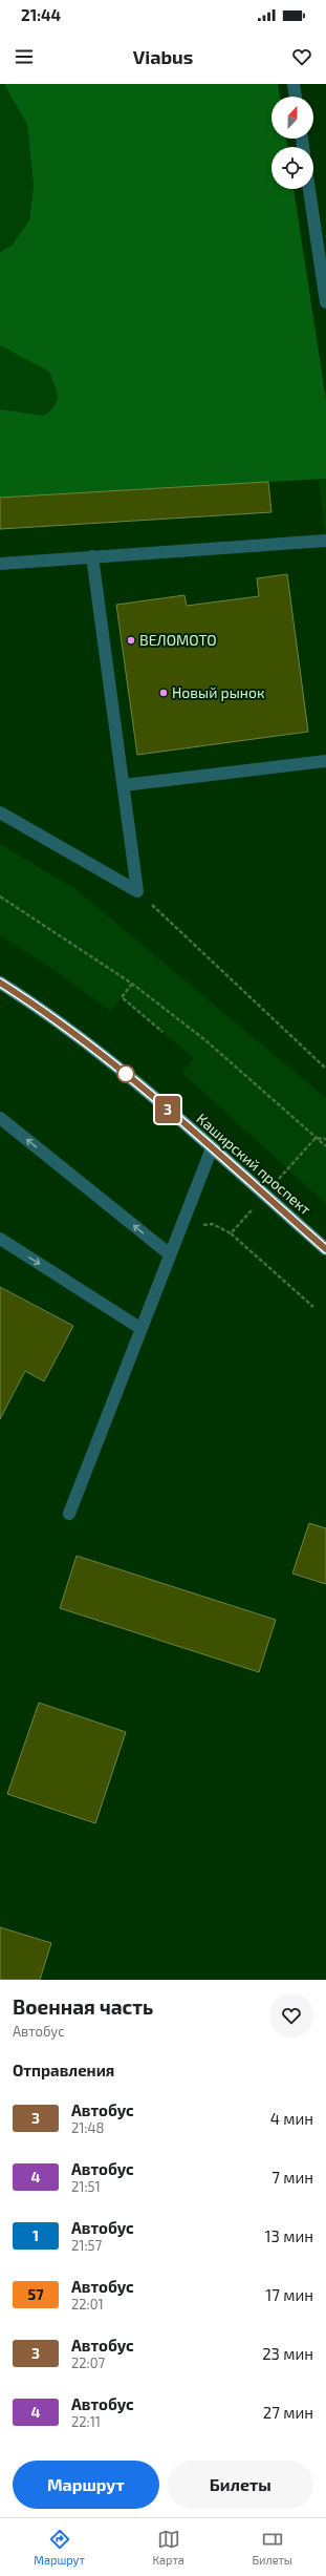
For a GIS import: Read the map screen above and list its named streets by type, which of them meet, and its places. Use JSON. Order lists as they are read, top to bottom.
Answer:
{
  "streets": {
    "main road": ["Каширский проспект"]
  },
  "places": ["ВЕЛОМОТО", "Новый рынок"],
  "lines": ["bus line 3"],
  "north": "top",
  "page": {
    "status": "21:44",
    "header": "Viabus",
    "on_map": "3",
    "heading": [
      ["Военная часть", "Автобус"],
      "Отправления"
    ],
    "list": [
      {
        "mark": "3",
        "name": "Автобус",
        "note": "21:48",
        "value": "4 мин"
      },
      {
        "mark": "4",
        "name": "Автобус",
        "note": "21:51",
        "value": "7 мин"
      },
      {
        "mark": "1",
        "name": "Автобус",
        "note": "21:57",
        "value": "13 мин"
      },
      {
        "mark": "57",
        "name": "Автобус",
        "note": "22:01",
        "value": "17 мин"
      },
      {
        "mark": "3",
        "name": "Автобус",
        "note": "22:07",
        "value": "23 мин"
      },
      {
        "mark": "4",
        "name": "Автобус",
        "note": "22:11",
        "value": "27 мин"
      }
    ],
    "buttons": ["Маршрут", "Билеты"],
    "tabs": ["Маршрут", "Карта", "Билеты"]
  }
}
